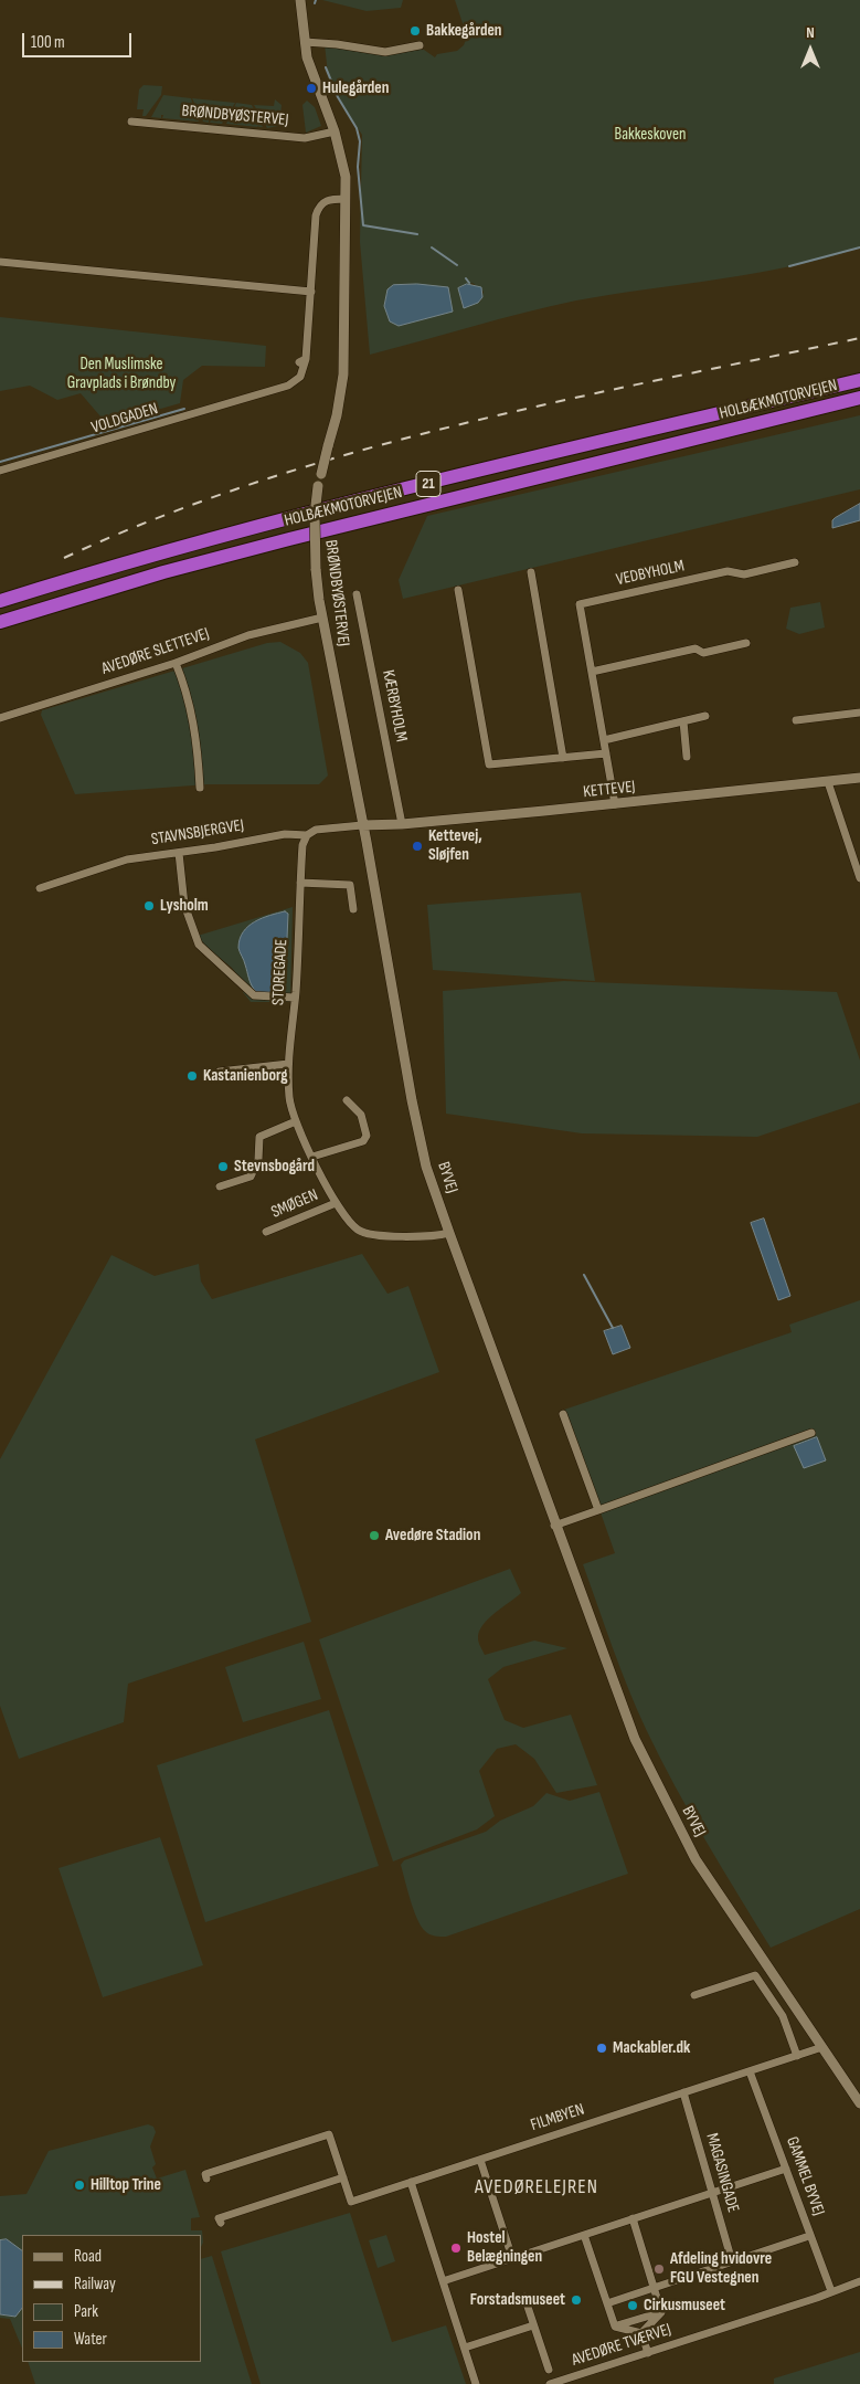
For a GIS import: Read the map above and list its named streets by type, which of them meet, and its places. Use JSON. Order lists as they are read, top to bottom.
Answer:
{
  "streets": {
    "highway": ["HOLBÆKMOTORVEJEN", "21"],
    "street": [
      "BRØNDBYØSTERVEJ",
      "VOLDGADEN",
      "VEDBYHOLM",
      "AVEDØRE SLETTEVEJ",
      "KÆRBYHOLM",
      "KETTEVEJ",
      "STAVNSBJERGVEJ",
      "STOREGADE",
      "BYVEJ",
      "SMØGEN",
      "FILMBYEN",
      "MAGASINGADE",
      "GAMMEL BYVEJ",
      "AVEDØRE TVÆRVEJ"
    ]
  },
  "crossings": [
    ["BRØNDBYØSTERVEJ", "AVEDØRE SLETTEVEJ"],
    ["BRØNDBYØSTERVEJ", "KETTEVEJ"],
    ["BRØNDBYØSTERVEJ", "STAVNSBJERGVEJ"],
    ["BRØNDBYØSTERVEJ", "BYVEJ"],
    ["VEDBYHOLM", "KETTEVEJ"],
    ["KÆRBYHOLM", "KETTEVEJ"],
    ["KETTEVEJ", "STAVNSBJERGVEJ"],
    ["KETTEVEJ", "BYVEJ"],
    ["STAVNSBJERGVEJ", "STOREGADE"],
    ["STAVNSBJERGVEJ", "BYVEJ"],
    ["STOREGADE", "BYVEJ"],
    ["STOREGADE", "SMØGEN"],
    ["BYVEJ", "FILMBYEN"],
    ["FILMBYEN", "MAGASINGADE"],
    ["FILMBYEN", "GAMMEL BYVEJ"],
    ["GAMMEL BYVEJ", "AVEDØRE TVÆRVEJ"]
  ],
  "districts": ["AVEDØRELEJREN"],
  "parks": ["Bakkeskoven", "Den Muslimske Gravplads i Brøndby"],
  "places": [
    "Bakkegården",
    "Hulegården",
    "Kettevej, Sløjfen",
    "Lysholm",
    "Kastanienborg",
    "Stevnsbogård",
    "Avedøre Stadion",
    "Mackabler.dk",
    "Hilltop Trine",
    "Hostel Belægningen",
    "Afdeling hvidovre FGU Vestegnen",
    "Forstadsmuseet",
    "Cirkusmuseet"
  ],
  "legend": [
    "Road",
    "Railway",
    "Park",
    "Water"
  ],
  "scale_bar": "100 m",
  "north": "top"
}
